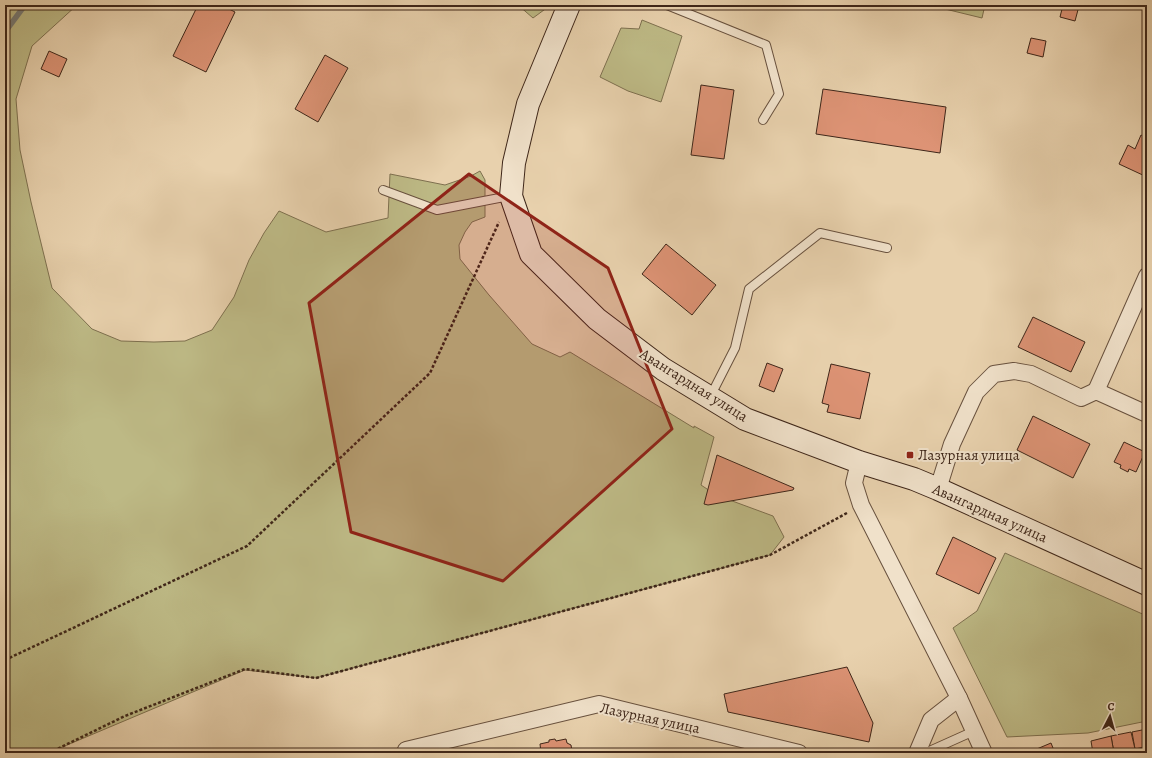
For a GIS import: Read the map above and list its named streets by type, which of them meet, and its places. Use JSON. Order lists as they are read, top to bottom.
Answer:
{
  "streets": {
    "main road": ["Авангардная улица"],
    "street": ["Лазурная улица"]
  },
  "places": {
    "transit": ["Лазурная улица"]
  },
  "north": "top"
}
